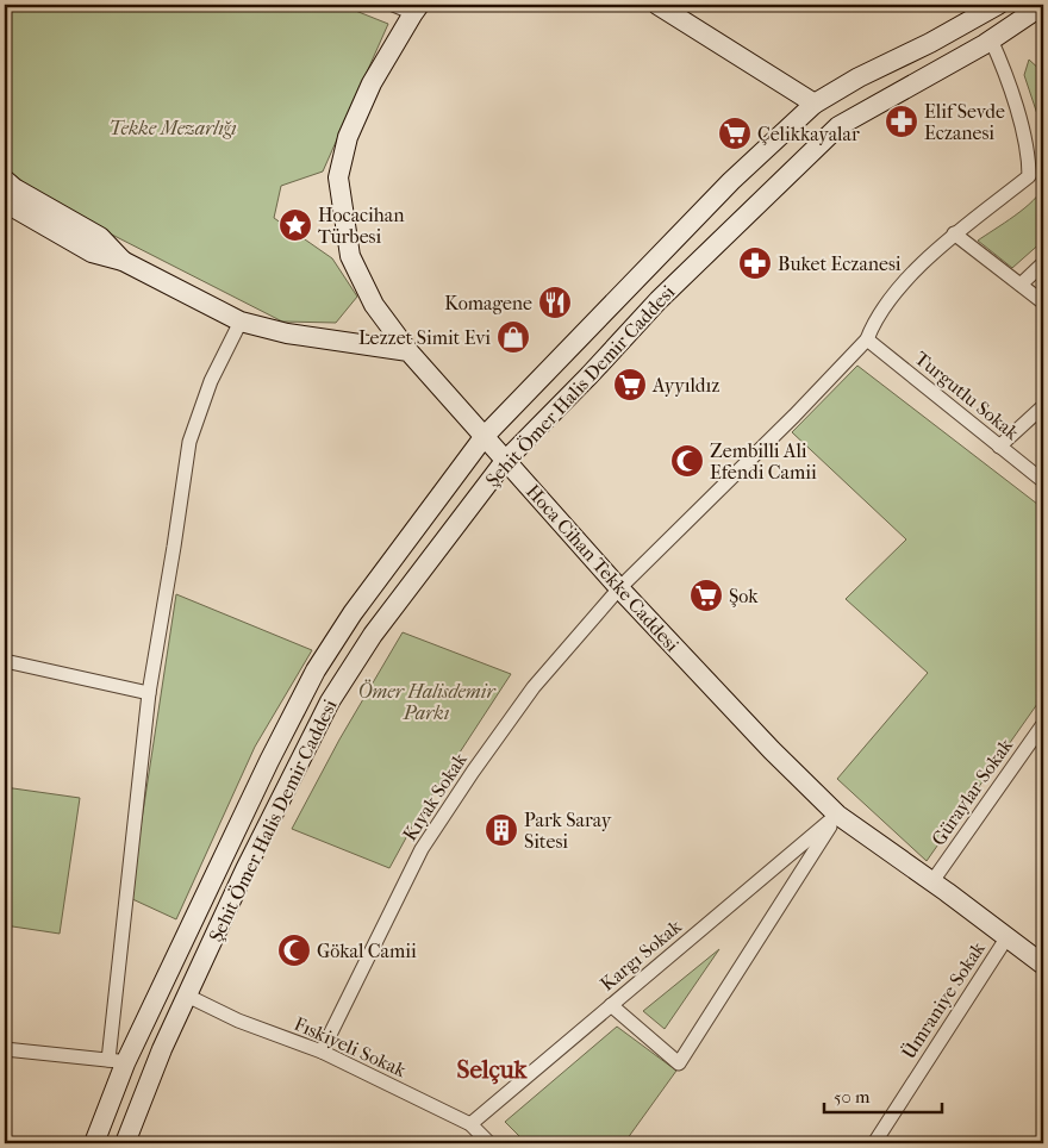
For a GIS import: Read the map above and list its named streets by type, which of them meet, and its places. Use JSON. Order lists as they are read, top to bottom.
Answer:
{
  "streets": {
    "main road": ["Şehit Ömer Halis Demir Caddesi", "Hoca Cihan Tekke Caddesi"],
    "street": [
      "Turgutlu Sokak",
      "Güraylar Sokak",
      "Kıyak Sokak",
      "Kargı Sokak",
      "Ümraniye Sokak",
      "Fıskiyeli Sokak"
    ]
  },
  "crossings": [
    ["Şehit Ömer Halis Demir Caddesi", "Hoca Cihan Tekke Caddesi"],
    ["Şehit Ömer Halis Demir Caddesi", "Kıyak Sokak"],
    ["Şehit Ömer Halis Demir Caddesi", "Fıskiyeli Sokak"],
    ["Turgutlu Sokak", "Kıyak Sokak"],
    ["Hoca Cihan Tekke Caddesi", "Güraylar Sokak"],
    ["Hoca Cihan Tekke Caddesi", "Kıyak Sokak"],
    ["Hoca Cihan Tekke Caddesi", "Kargı Sokak"],
    ["Hoca Cihan Tekke Caddesi", "Ümraniye Sokak"],
    ["Kıyak Sokak", "Fıskiyeli Sokak"],
    ["Kargı Sokak", "Fıskiyeli Sokak"]
  ],
  "districts": ["Selçuk"],
  "parks": ["Tekke Mezarlığı", "Ömer Halisdemir Parkı"],
  "places": {
    "pharmacy": ["Elif Sevde Eczanesi", "Buket Eczanesi"],
    "supermarket": ["Çelikkayalar", "Ayyıldız", "Şok"],
    "place": ["Hocacihan Türbesi"],
    "restaurant": ["Komagene"],
    "shop": ["Lezzet Simit Evi"],
    "mosque": ["Zembilli Ali Efendi Camii", "Gökal Camii"],
    "building": ["Park Saray Sitesi"]
  },
  "scale_bar": "50 m"
}
